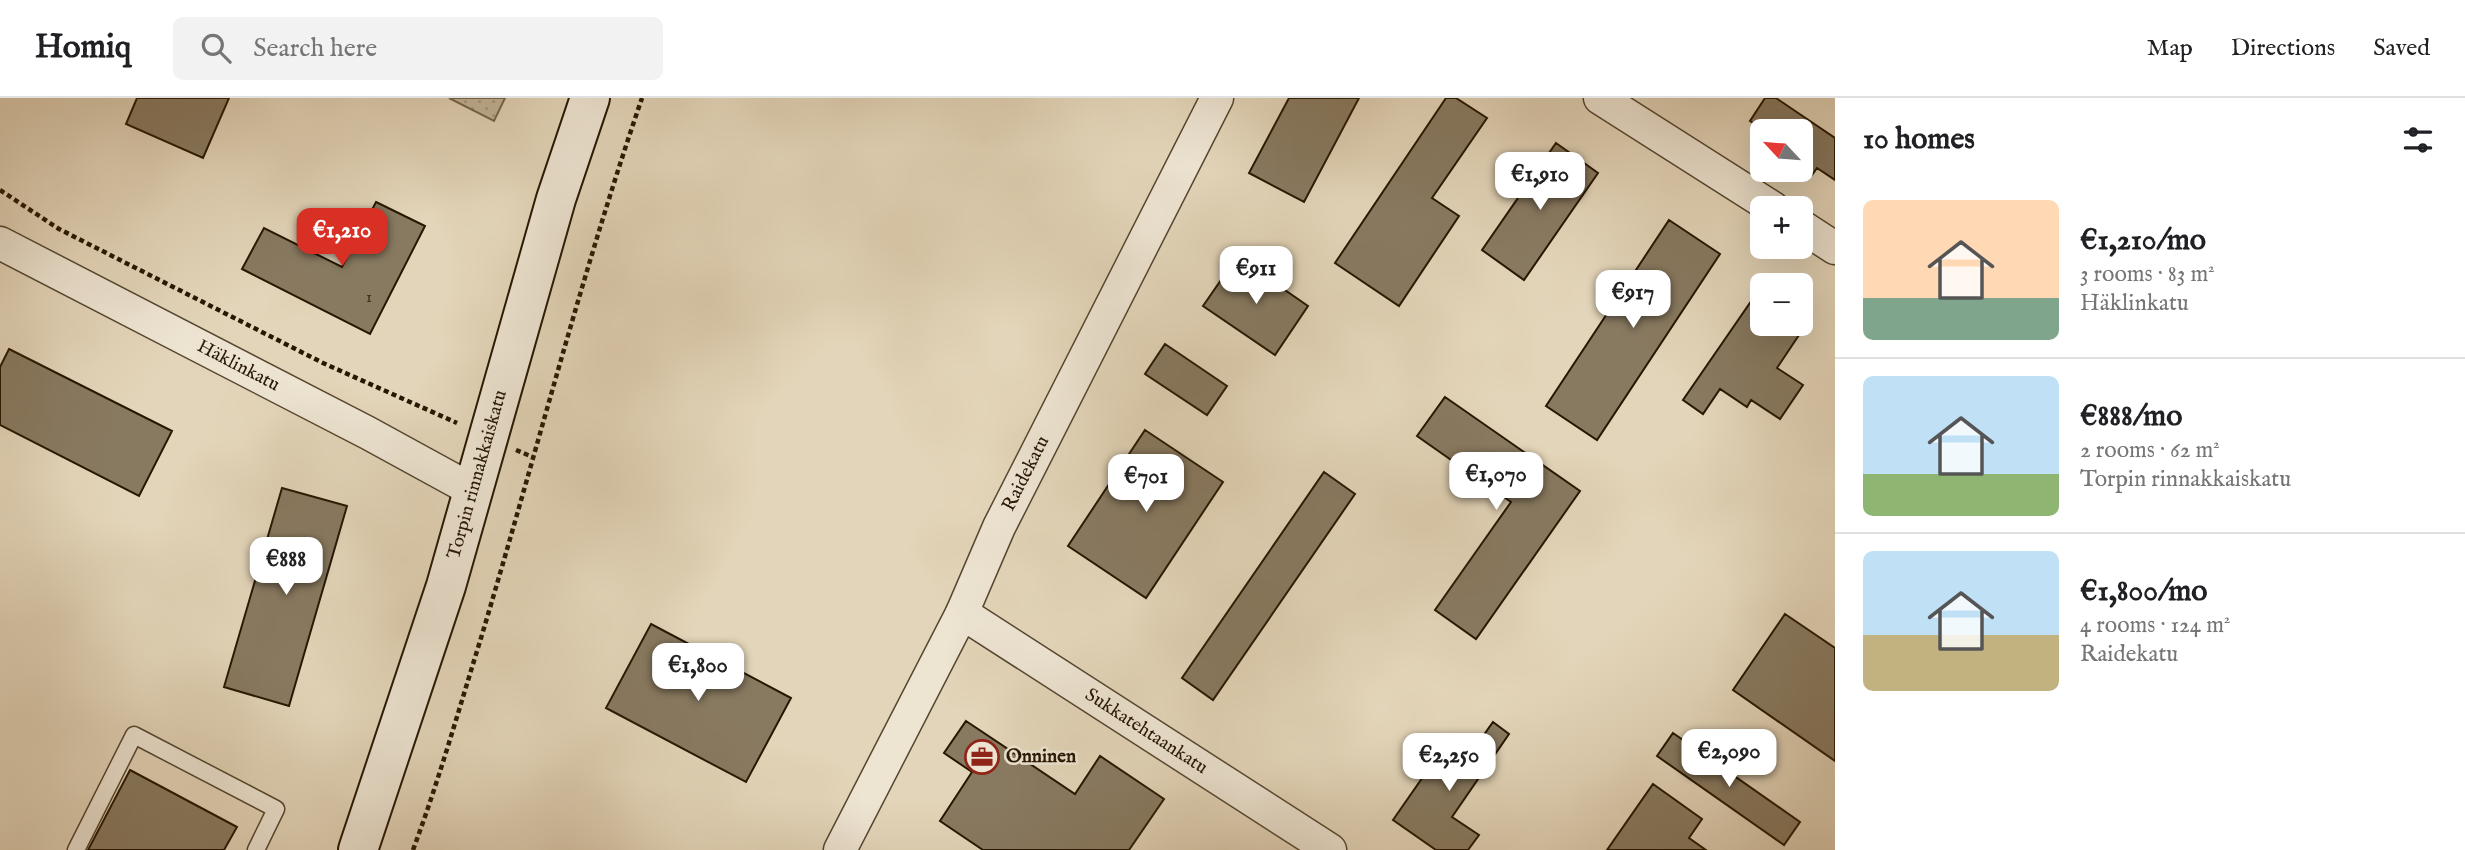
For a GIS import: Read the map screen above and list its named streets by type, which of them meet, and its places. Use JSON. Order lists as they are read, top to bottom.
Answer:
{
  "streets": {
    "main road": ["Torpin rinnakkaiskatu"],
    "street": ["Häklinkatu", "Raidekatu", "Sukkatehtaankatu"]
  },
  "crossings": [
    ["Häklinkatu", "Torpin rinnakkaiskatu"],
    ["Raidekatu", "Sukkatehtaankatu"]
  ],
  "places": {
    "office": ["Onninen"]
  },
  "house_numbers": ["1"],
  "north": "top left",
  "page": {
    "header": "Homiq",
    "search": "Search here",
    "nav": ["Map", "Directions", "Saved"],
    "heading": "10 homes",
    "map_buttons": ["+", "−"],
    "price": [
      "€1,910",
      "€1,210",
      "€911",
      "€917",
      "€1,070",
      "€701",
      "€888",
      "€1,800",
      "€2,090",
      "€2,250"
    ],
    "list": [
      {
        "name": "€1,210/mo",
        "note": "3 rooms · 83 m² · Häklinkatu"
      },
      {
        "name": "€888/mo",
        "note": "2 rooms · 62 m² · Torpin rinnakkaiskatu"
      },
      {
        "name": "€1,800/mo",
        "note": "4 rooms · 124 m² · Raidekatu"
      }
    ]
  }
}
